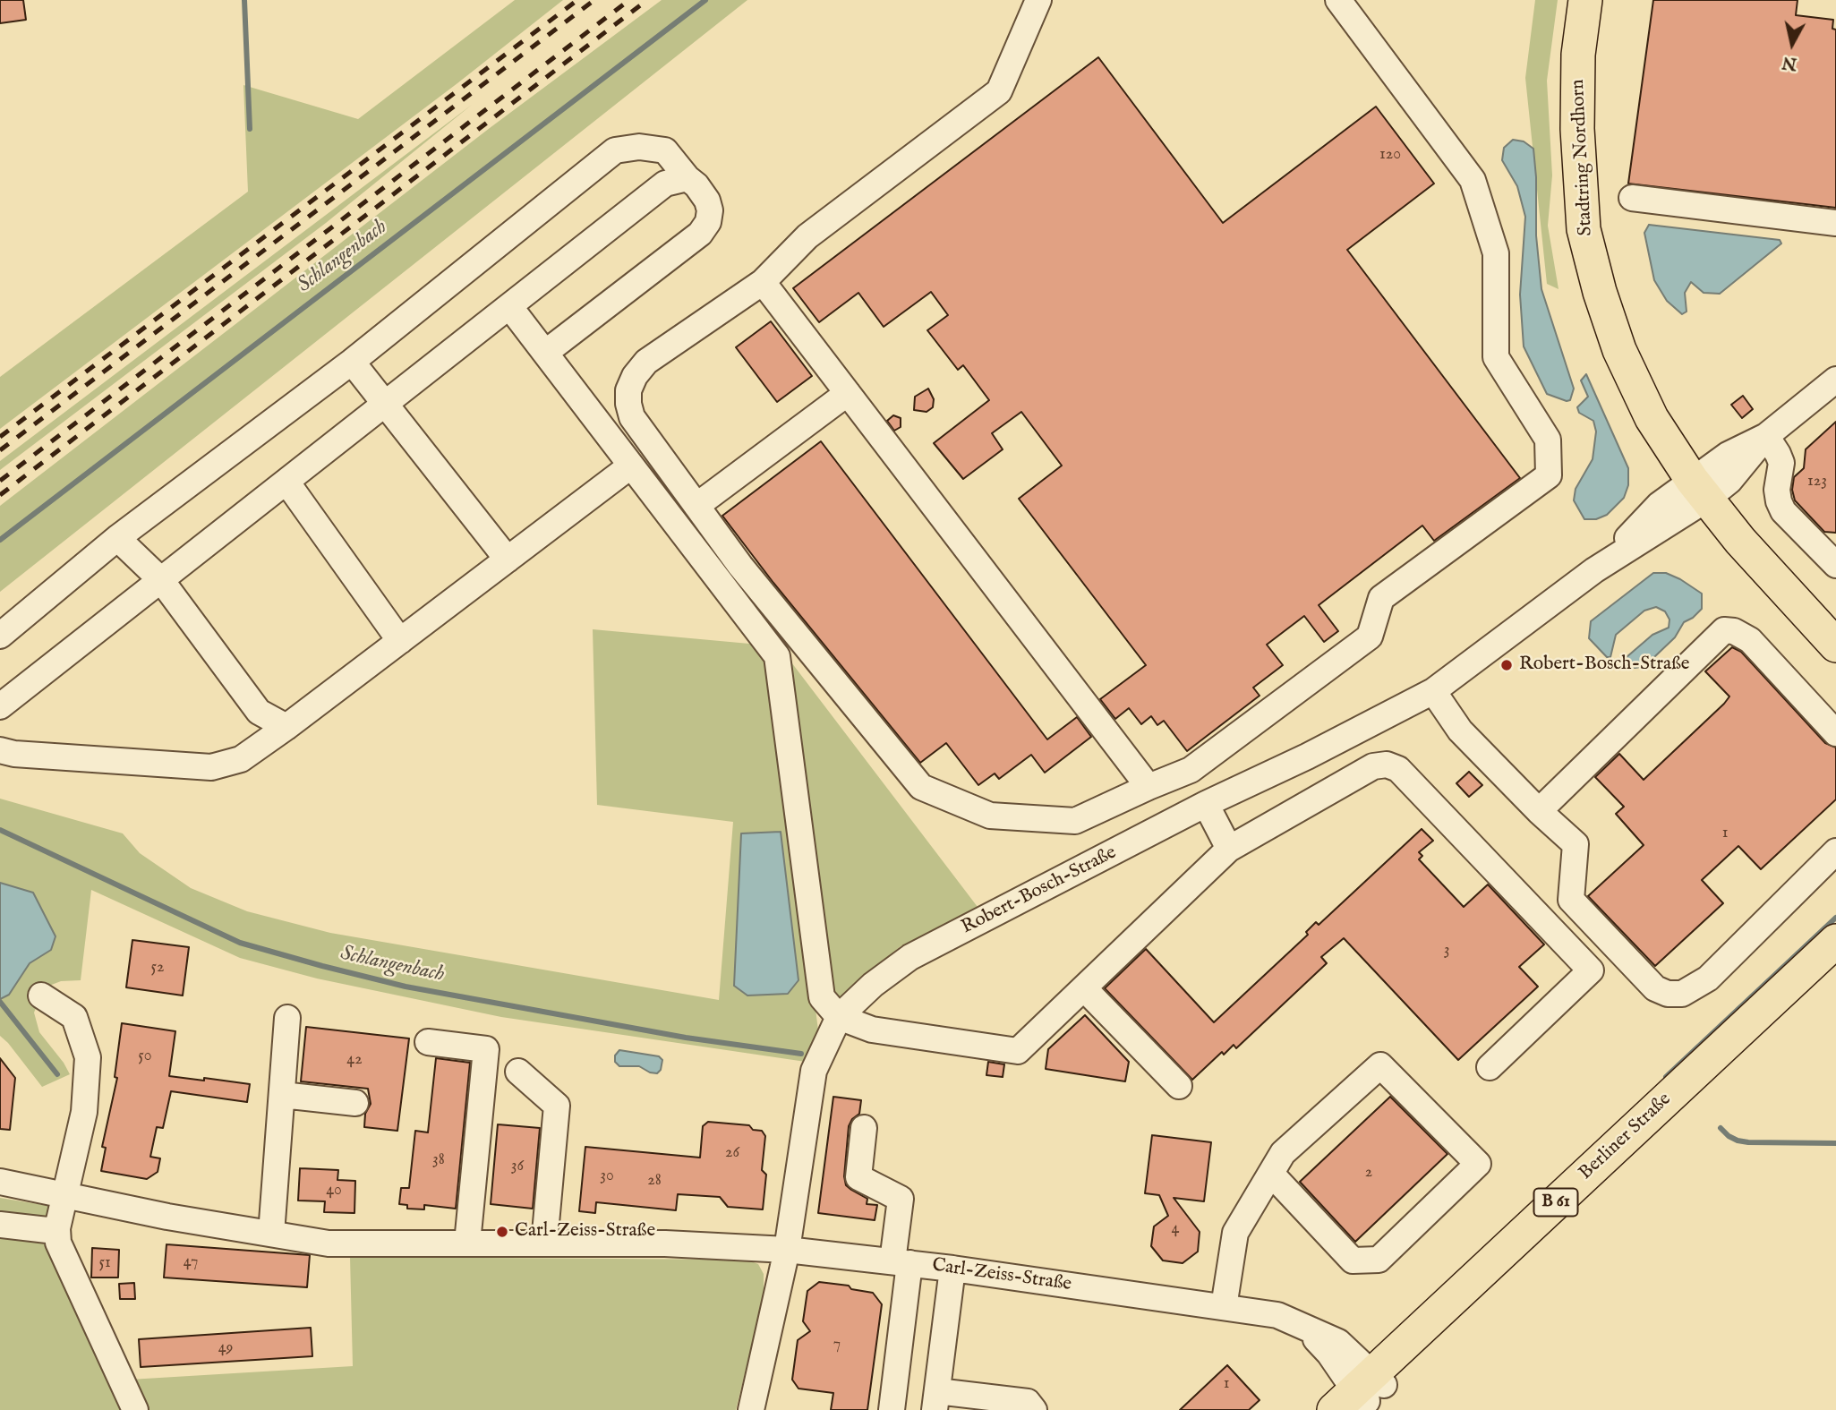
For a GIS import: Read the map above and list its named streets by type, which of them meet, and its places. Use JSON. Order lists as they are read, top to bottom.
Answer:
{
  "streets": {
    "main road": ["Stadtring Nordhorn", "Berliner Straße", "B 61"],
    "street": ["Robert-Bosch-Straße", "Carl-Zeiss-Straße"]
  },
  "crossings": [
    ["Stadtring Nordhorn", "Robert-Bosch-Straße"],
    ["Robert-Bosch-Straße", "Carl-Zeiss-Straße"],
    ["Berliner Straße", "Carl-Zeiss-Straße"]
  ],
  "water": ["Schlangenbach"],
  "places": ["Robert-Bosch-Straße", "Carl-Zeiss-Straße"],
  "house_numbers": [
    "120",
    "123",
    "1",
    "3",
    "52",
    "50",
    "42",
    "26",
    "38",
    "36",
    "2",
    "30",
    "28",
    "40",
    "4",
    "47",
    "51",
    "7",
    "49",
    "1"
  ],
  "north": "bottom"
}
